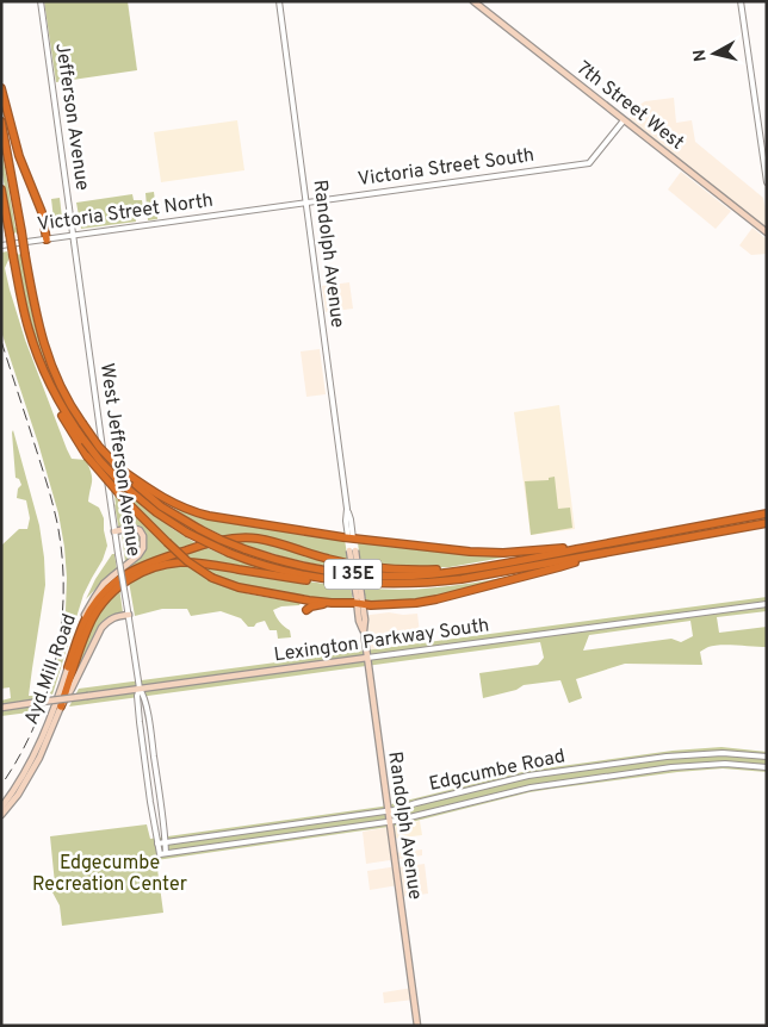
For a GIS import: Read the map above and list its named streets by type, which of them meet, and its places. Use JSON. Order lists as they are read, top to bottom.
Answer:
{
  "streets": {
    "highway": ["I 35E", "Ayd Mill Road"],
    "main road": ["7th Street West", "Randolph Avenue", "Lexington Parkway South"],
    "street": [
      "Jefferson Avenue",
      "Victoria Street South",
      "Victoria Street North",
      "West Jefferson Avenue",
      "Edgcumbe Road"
    ]
  },
  "crossings": [
    ["7th Street West", "Victoria Street South"],
    ["Jefferson Avenue", "Victoria Street North"],
    ["Jefferson Avenue", "West Jefferson Avenue"],
    ["Victoria Street South", "Victoria Street North"],
    ["Victoria Street South", "Randolph Avenue"],
    ["Victoria Street North", "West Jefferson Avenue"],
    ["Randolph Avenue", "Lexington Parkway South"],
    ["Randolph Avenue", "Edgcumbe Road"],
    ["West Jefferson Avenue", "Lexington Parkway South"],
    ["West Jefferson Avenue", "Ayd Mill Road"],
    ["I 35E", "Ayd Mill Road"]
  ],
  "parks": ["Edgecumbe Recreation Center"],
  "north": "left"
}
